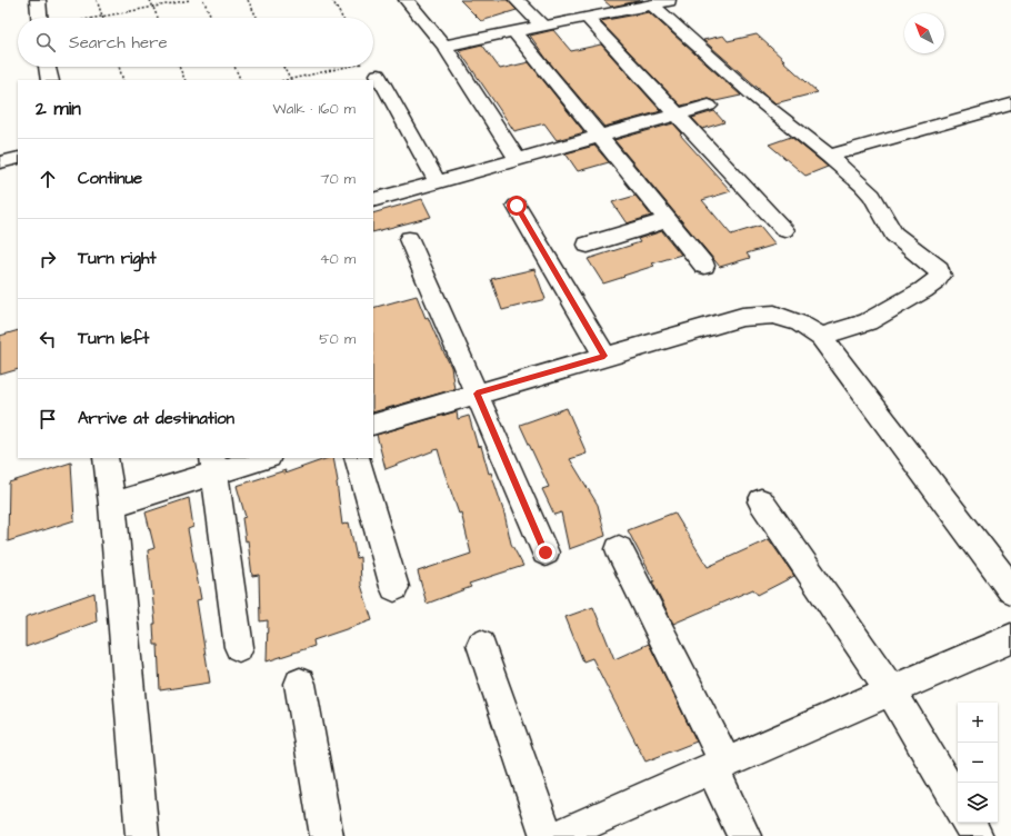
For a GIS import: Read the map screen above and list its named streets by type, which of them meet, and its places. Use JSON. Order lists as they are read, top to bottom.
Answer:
{
  "north": "top left",
  "page": {
    "search": "Search here",
    "heading": ["2 min", "Walk · 160 m"],
    "list": [
      ["Continue", "70 m"],
      ["Turn right", "40 m"],
      ["Turn left", "50 m"],
      "Arrive at destination"
    ],
    "map_buttons": ["+", "−"]
  }
}
